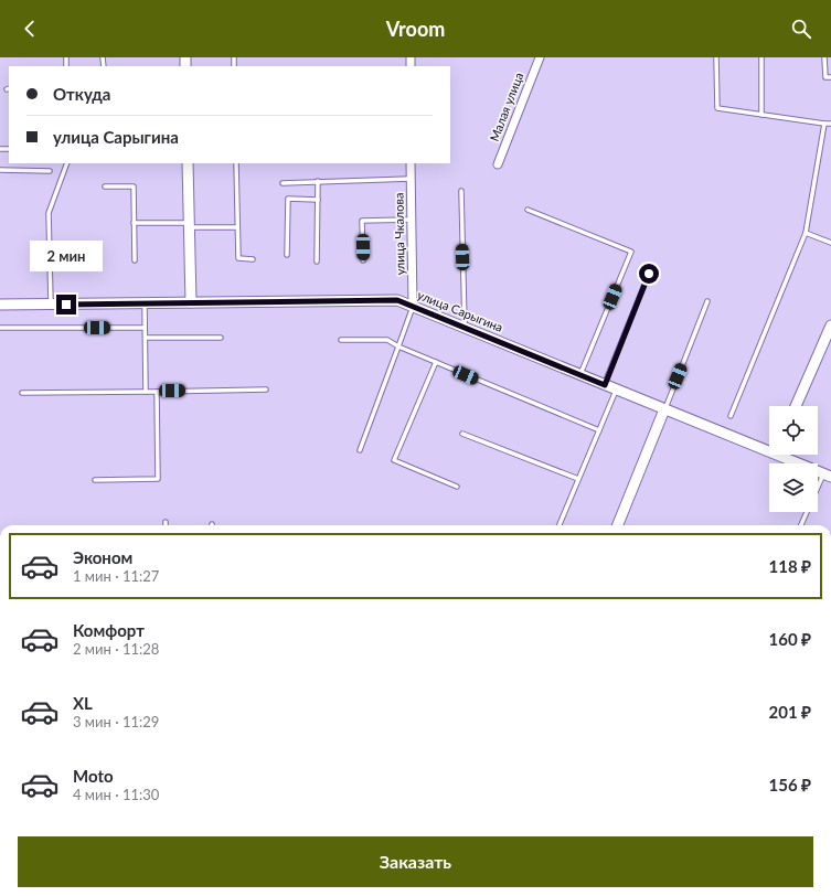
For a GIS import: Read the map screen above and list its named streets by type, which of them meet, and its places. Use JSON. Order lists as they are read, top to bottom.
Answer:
{
  "streets": {
    "street": ["Малая улица", "улица Чкалова", "улица Сарыгина"]
  },
  "crossings": [
    ["улица Чкалова", "улица Сарыгина"]
  ],
  "page": {
    "header": "Vroom",
    "banner": ["Откуда", "улица Сарыгина"],
    "bubble": "2 мин",
    "list": [
      {
        "name": "Эконом",
        "note": "1 мин · 11:27",
        "value": "118 ₽"
      },
      {
        "name": "Комфорт",
        "note": "2 мин · 11:28",
        "value": "160 ₽"
      },
      {
        "name": "XL",
        "note": "3 мин · 11:29",
        "value": "201 ₽"
      },
      {
        "name": "Moto",
        "note": "4 мин · 11:30",
        "value": "156 ₽"
      }
    ],
    "buttons": "Заказать"
  }
}
